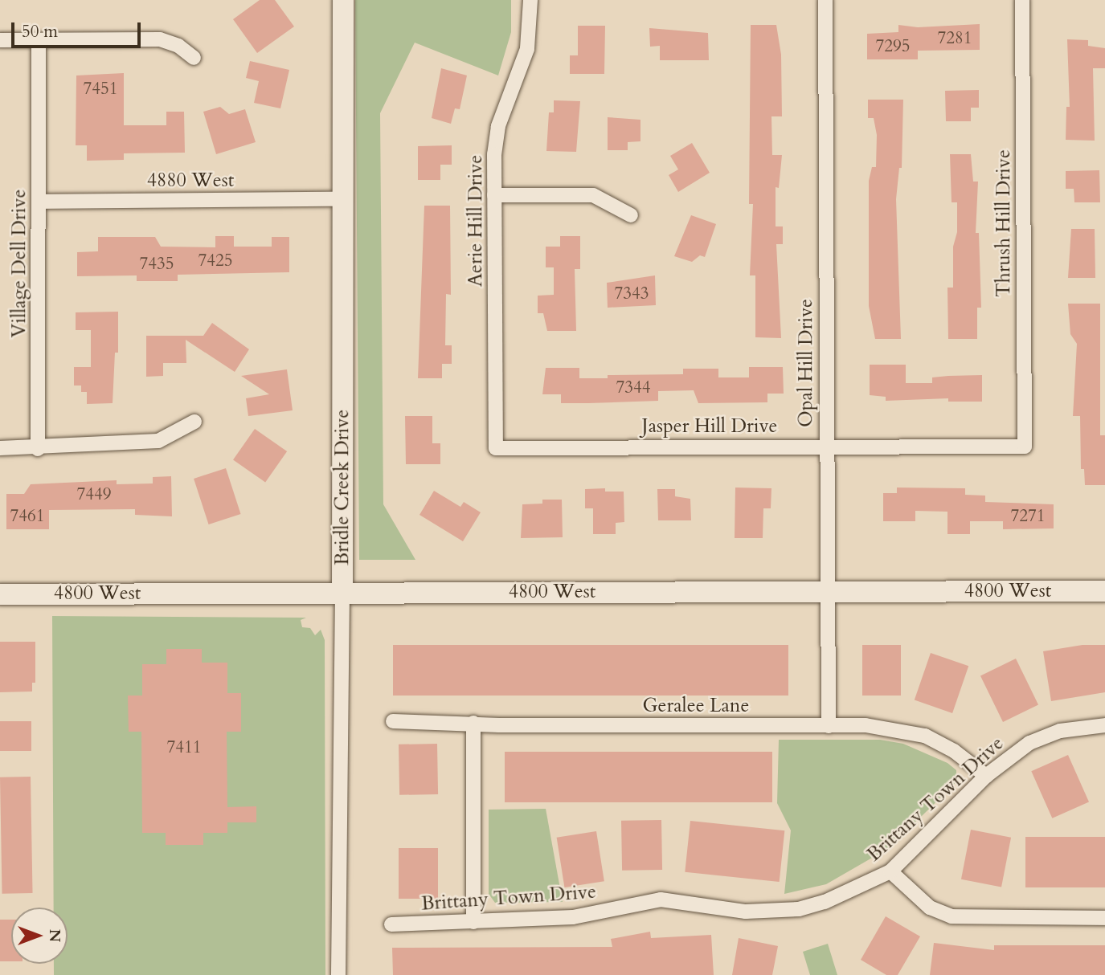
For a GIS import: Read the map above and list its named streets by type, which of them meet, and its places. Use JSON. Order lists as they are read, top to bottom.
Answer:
{
  "streets": {
    "main road": ["Bridle Creek Drive", "4800 West"],
    "street": [
      "4880 West",
      "Aerie Hill Drive",
      "Thrush Hill Drive",
      "Village Dell Drive",
      "Opal Hill Drive",
      "Jasper Hill Drive",
      "Geralee Lane",
      "Brittany Town Drive"
    ]
  },
  "crossings": [
    ["4880 West", "Village Dell Drive"],
    ["4880 West", "Bridle Creek Drive"],
    ["Aerie Hill Drive", "Jasper Hill Drive"],
    ["Thrush Hill Drive", "Jasper Hill Drive"],
    ["Opal Hill Drive", "Jasper Hill Drive"],
    ["Opal Hill Drive", "4800 West"],
    ["Opal Hill Drive", "Geralee Lane"],
    ["Bridle Creek Drive", "4800 West"],
    ["Geralee Lane", "Brittany Town Drive"]
  ],
  "house_numbers": [
    "7281",
    "7295",
    "7451",
    "7425",
    "7435",
    "7343",
    "7344",
    "7449",
    "7461",
    "7271",
    "7411"
  ],
  "scale_bar": "50 m",
  "north": "right"
}
